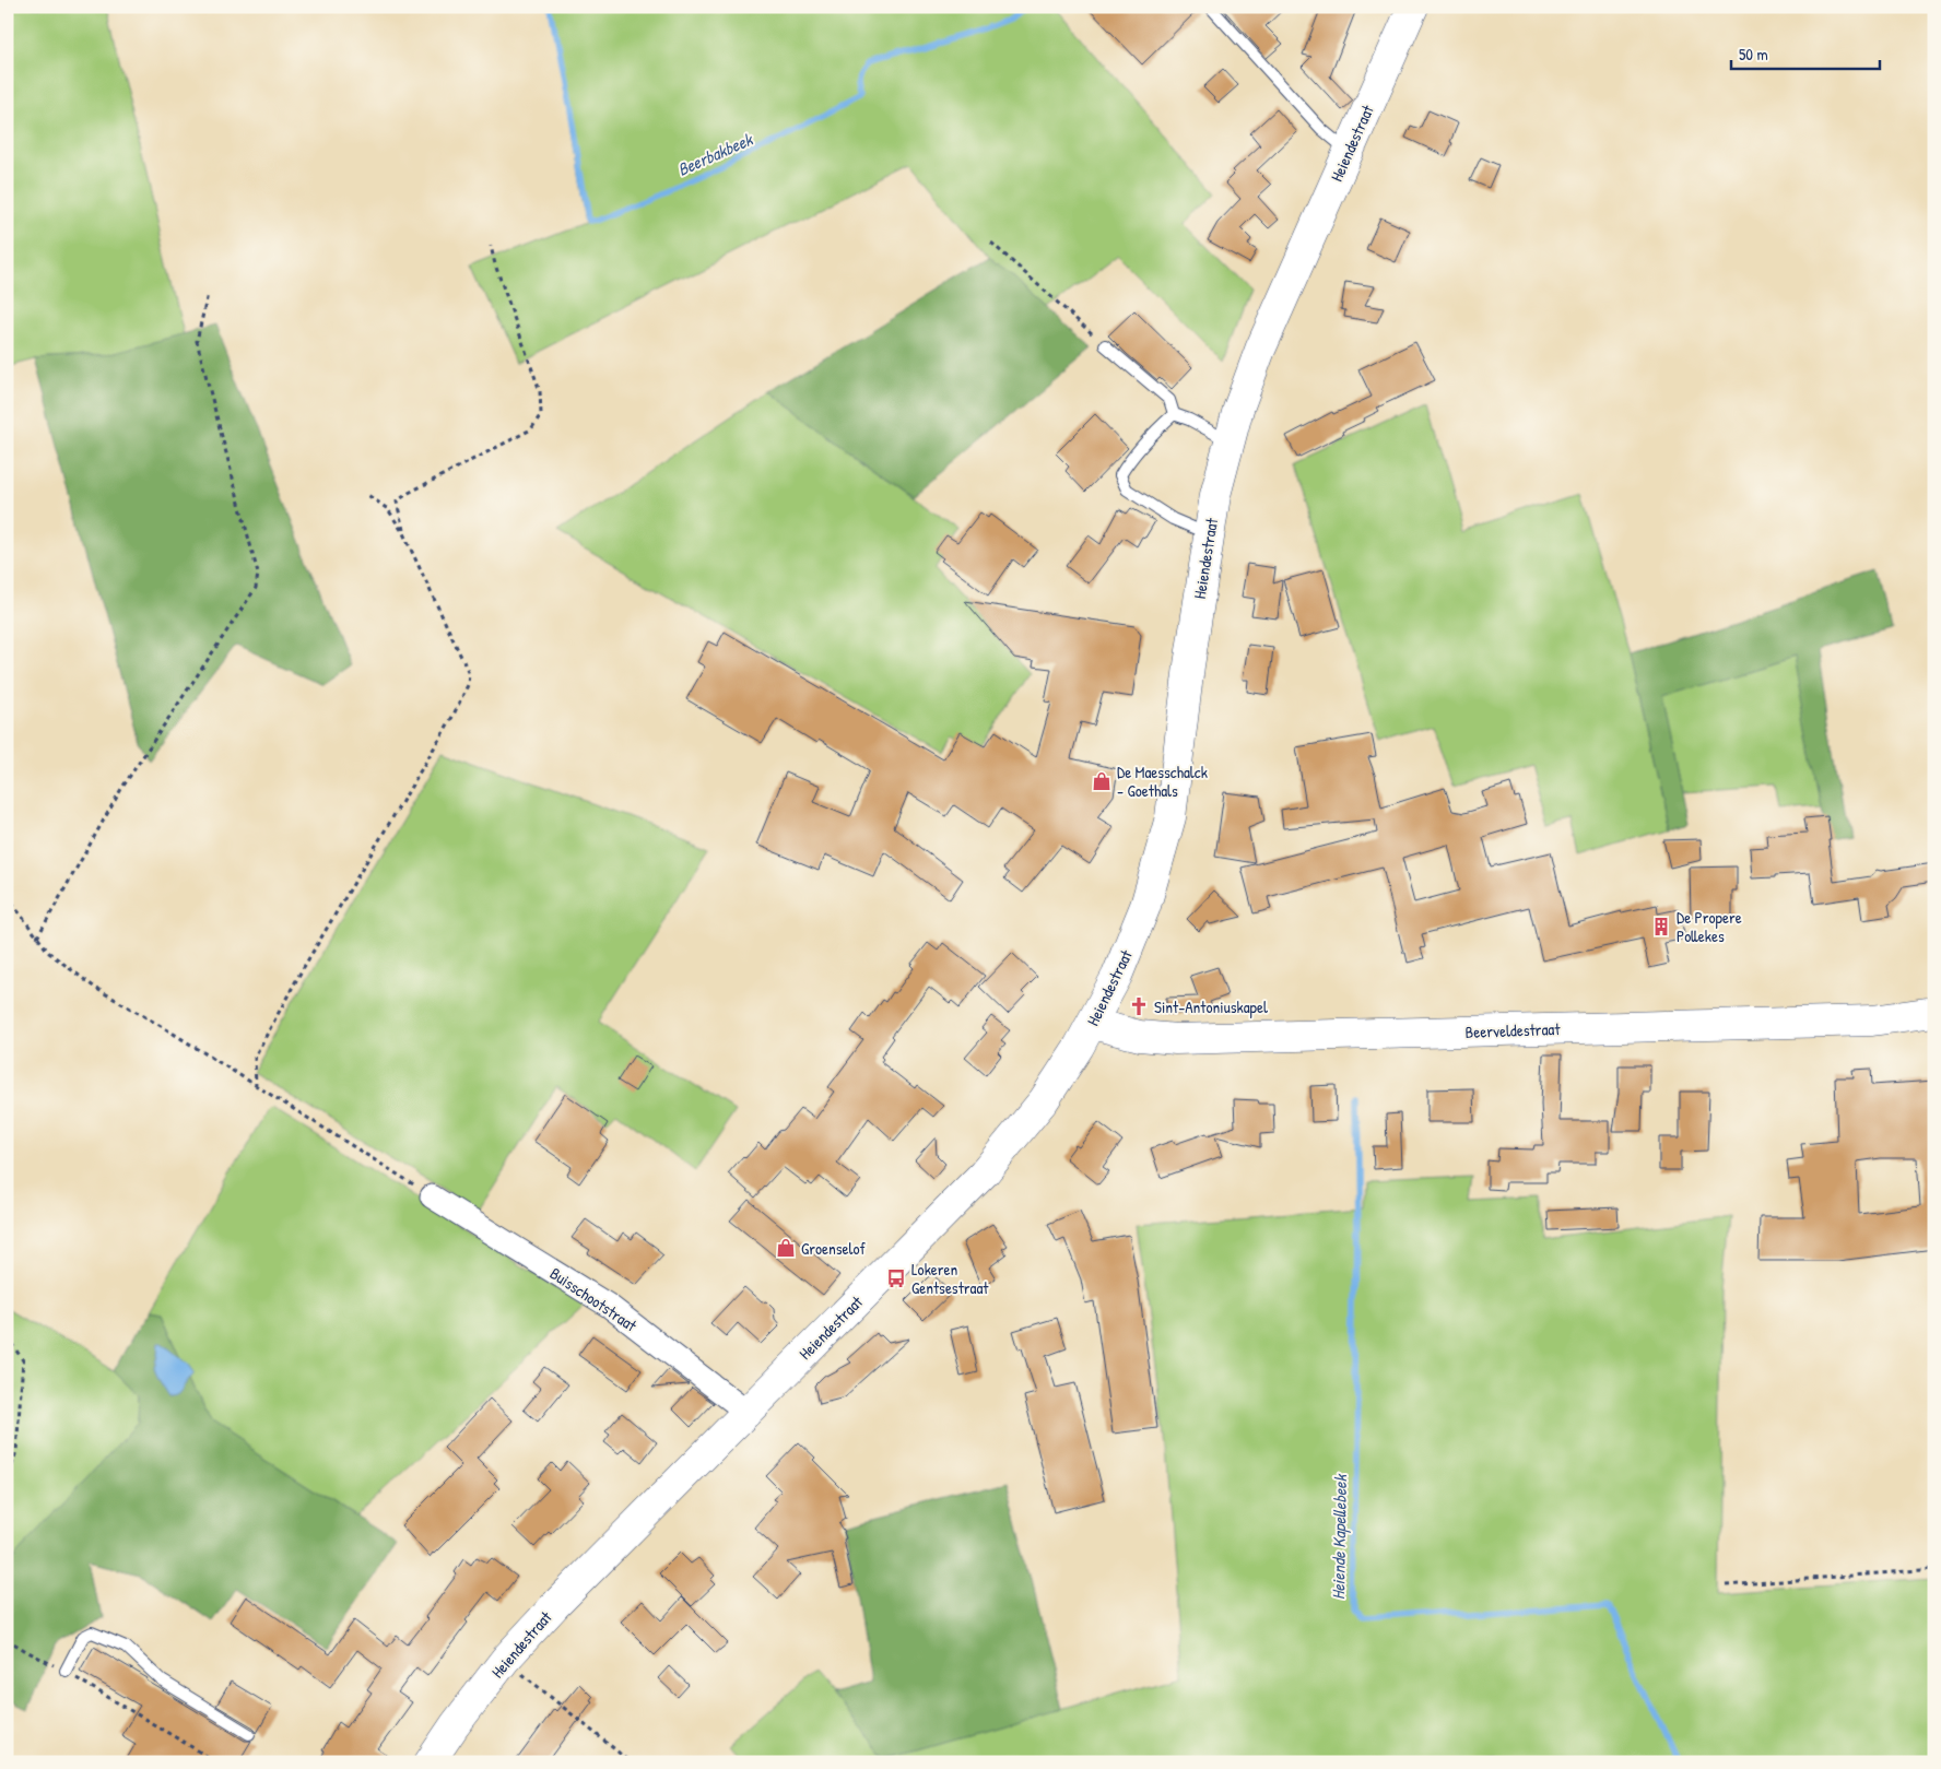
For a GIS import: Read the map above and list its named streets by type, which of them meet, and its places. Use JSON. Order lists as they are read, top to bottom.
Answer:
{
  "streets": {
    "main road": ["Heiendestraat", "Beerveldestraat"],
    "street": ["Buisschootstraat"]
  },
  "crossings": [
    ["Heiendestraat", "Beerveldestraat"],
    ["Heiendestraat", "Buisschootstraat"]
  ],
  "water": ["Beerbakbeek", "Heiende Kapellebeek"],
  "places": {
    "shop": ["De Maesschalck - Goethals", "Groenselof"],
    "building": ["De Propere Pollekes"],
    "church": ["Sint-Antoniuskapel"],
    "bus stop": ["Lokeren Gentsestraat"]
  },
  "scale_bar": "50 m"
}
